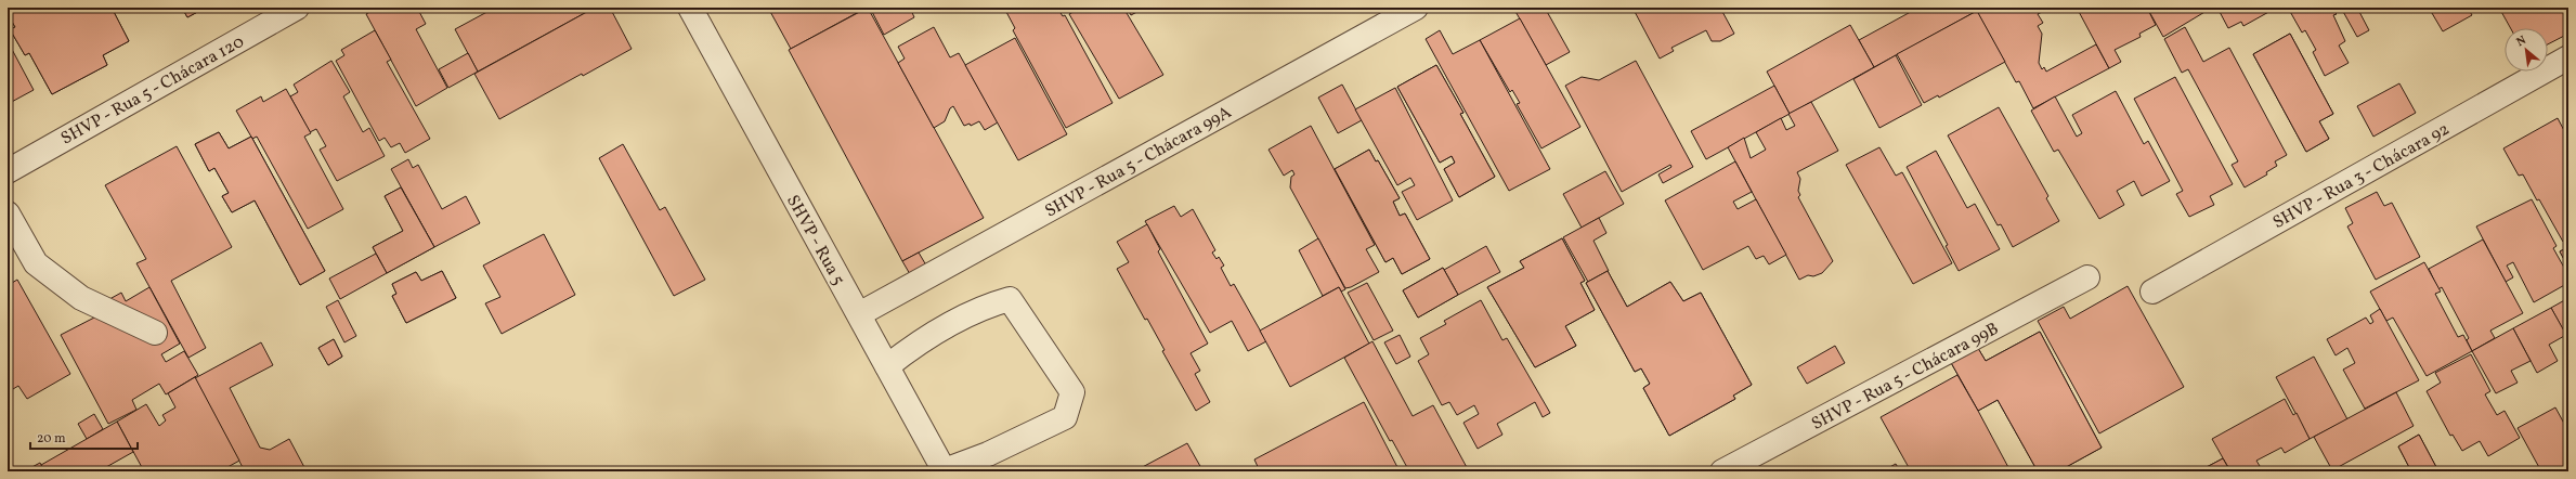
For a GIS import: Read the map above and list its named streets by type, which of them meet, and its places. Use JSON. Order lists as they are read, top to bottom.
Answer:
{
  "streets": {
    "street": [
      "SHVP - Rua 5 - Chácara 120",
      "SHVP - Rua 5 - Chácara 99A",
      "SHVP - Rua 3 - Chácara 92",
      "SHVP - Rua 5",
      "SHVP - Rua 5 - Chácara 99B"
    ]
  },
  "crossings": [
    ["SHVP - Rua 5 - Chácara 99A", "SHVP - Rua 5"]
  ],
  "scale_bar": "20 m",
  "north": "top left"
}
